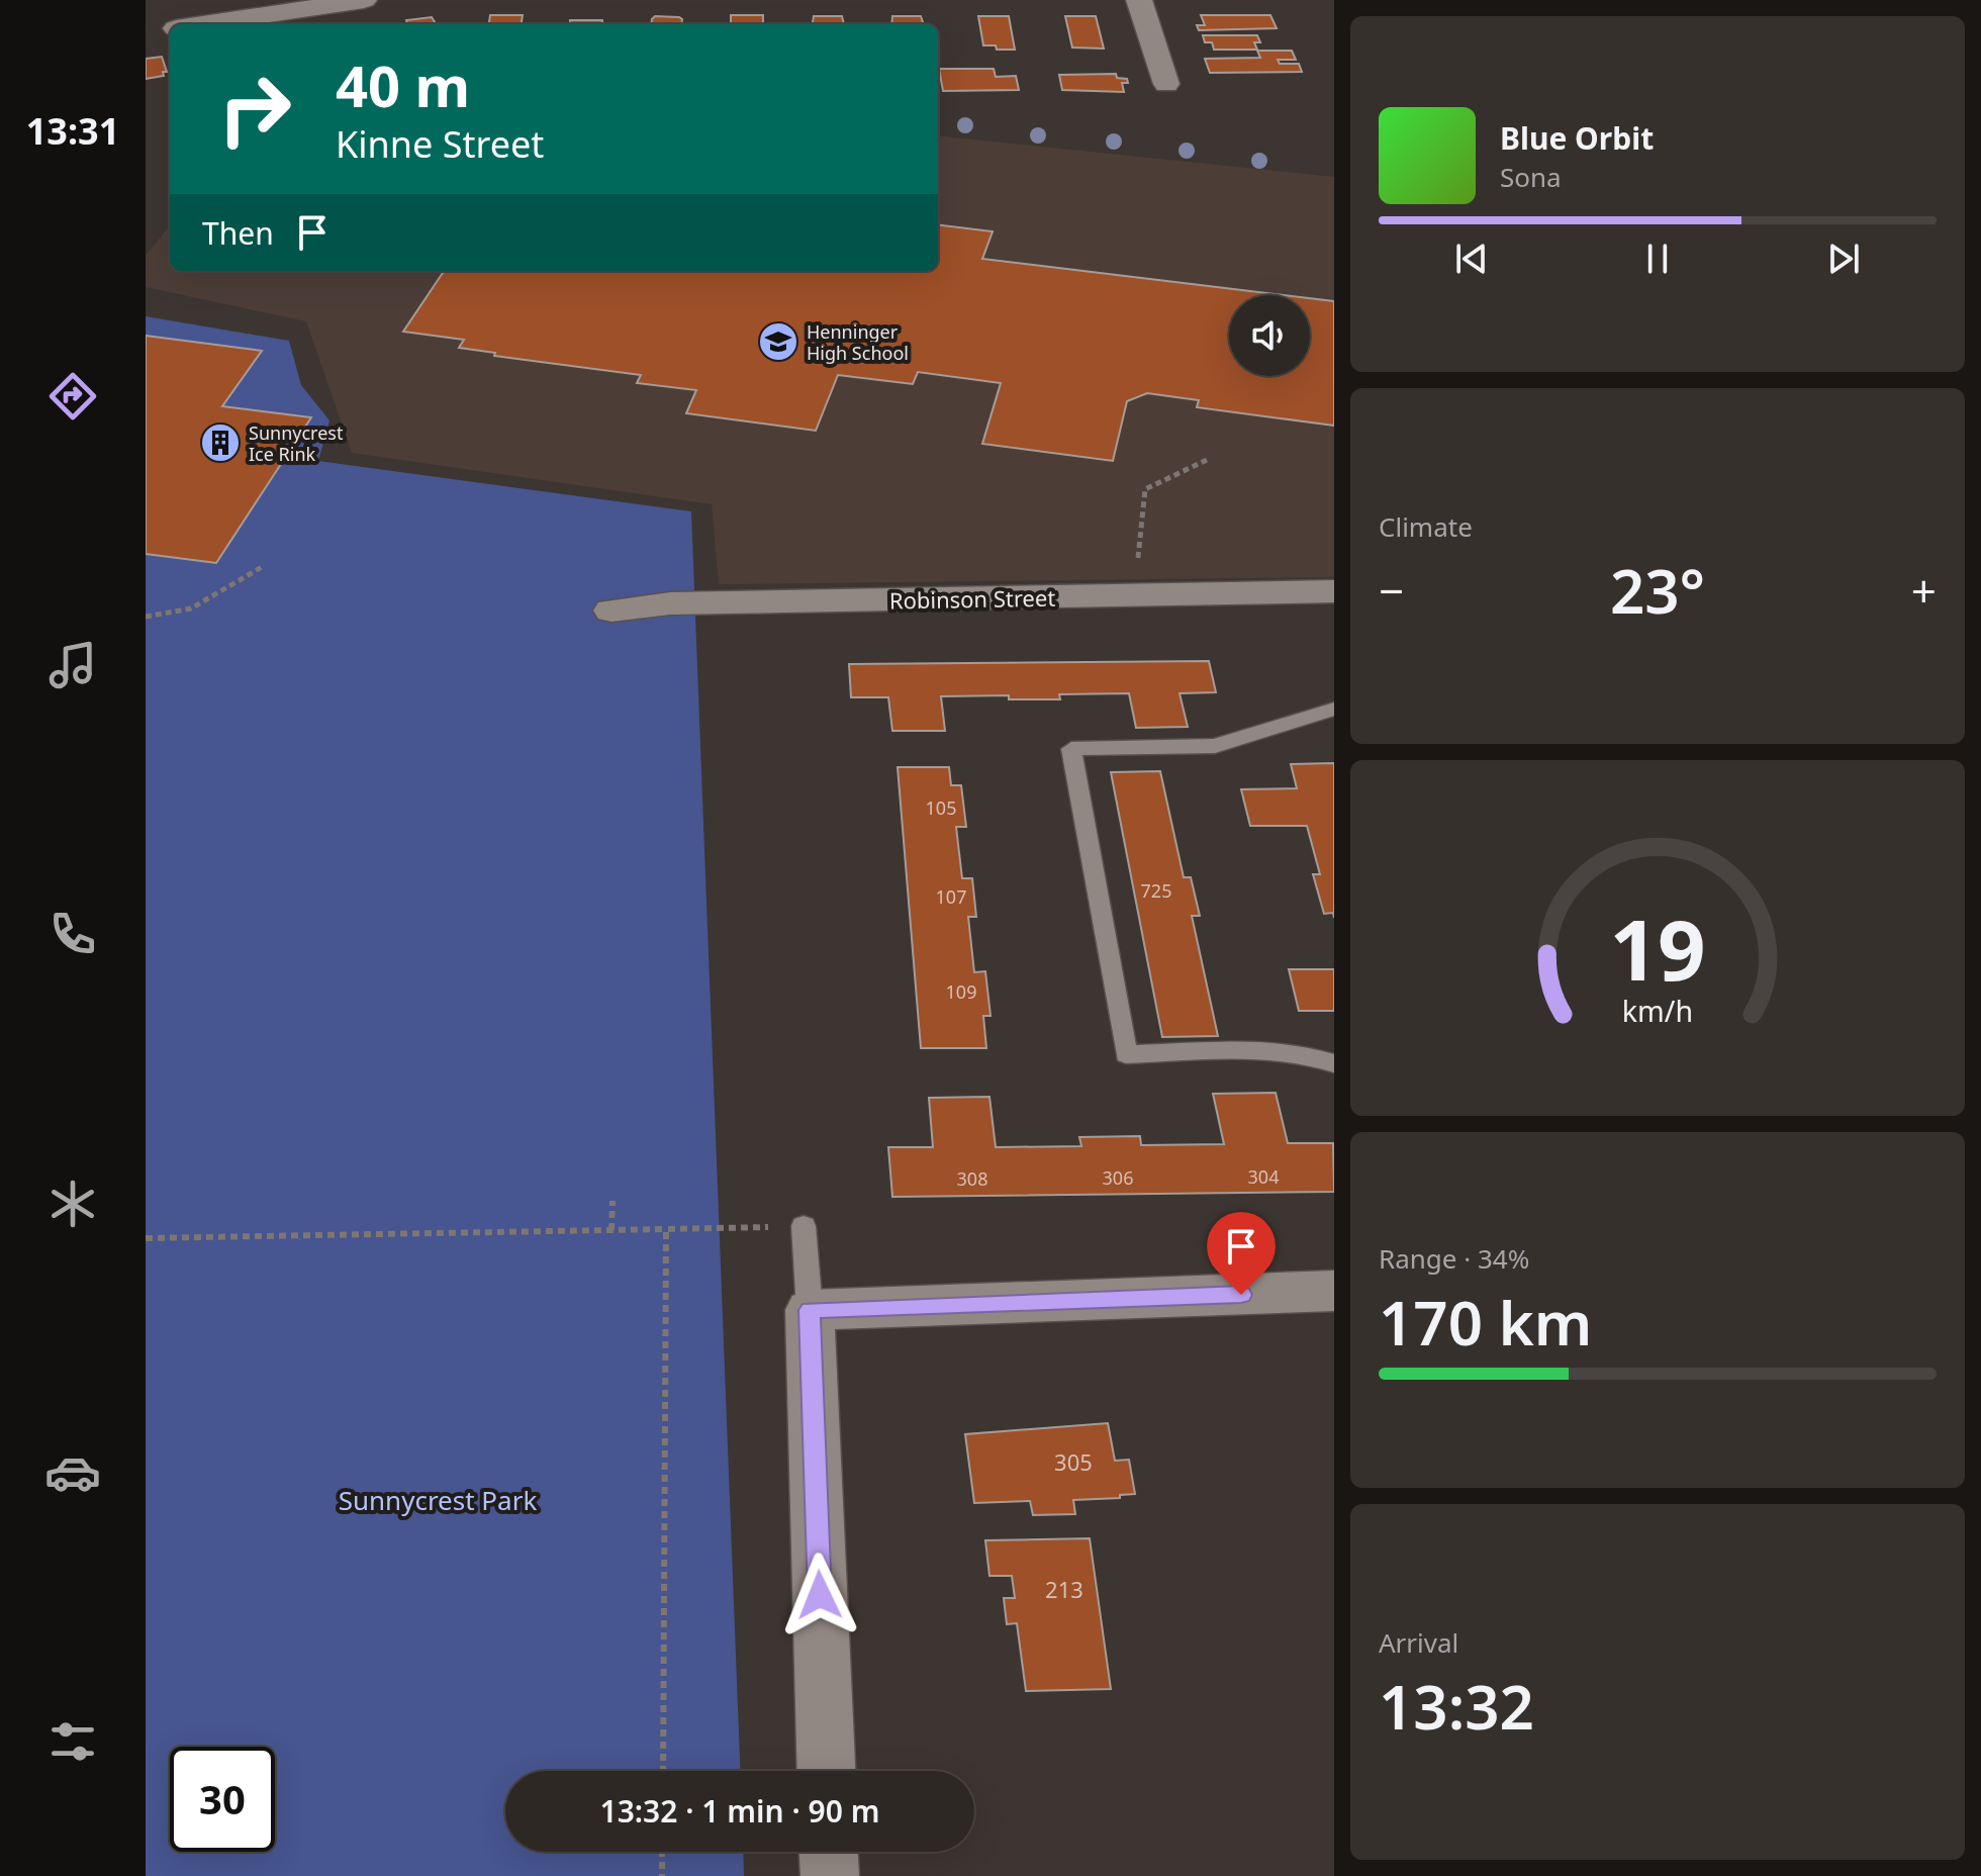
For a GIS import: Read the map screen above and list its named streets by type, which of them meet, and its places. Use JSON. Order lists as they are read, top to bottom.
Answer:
{
  "streets": {
    "street": ["Robinson Street"]
  },
  "parks": ["Sunnycrest Park"],
  "places": {
    "school or university": ["Henninger High School"],
    "building": ["Sunnycrest Ice Rink"]
  },
  "house_numbers": [
    "105",
    "725",
    "107",
    "109",
    "304",
    "306",
    "308",
    "305",
    "213"
  ],
  "page": {
    "tabs": "13:31",
    "turn": ["40 m", "Kinne Street"],
    "song": ["Blue Orbit", "Sona"],
    "then": "Then",
    "tile": [
      "Climate",
      ["Range · 34%", "170 km"],
      ["Arrival", "13:32"]
    ],
    "heat": ["−", "23°", "+"],
    "limit": "30",
    "trip": "13:32 · 1 min · 90 m",
    "gauge": ["19", "km/h"]
  }
}
